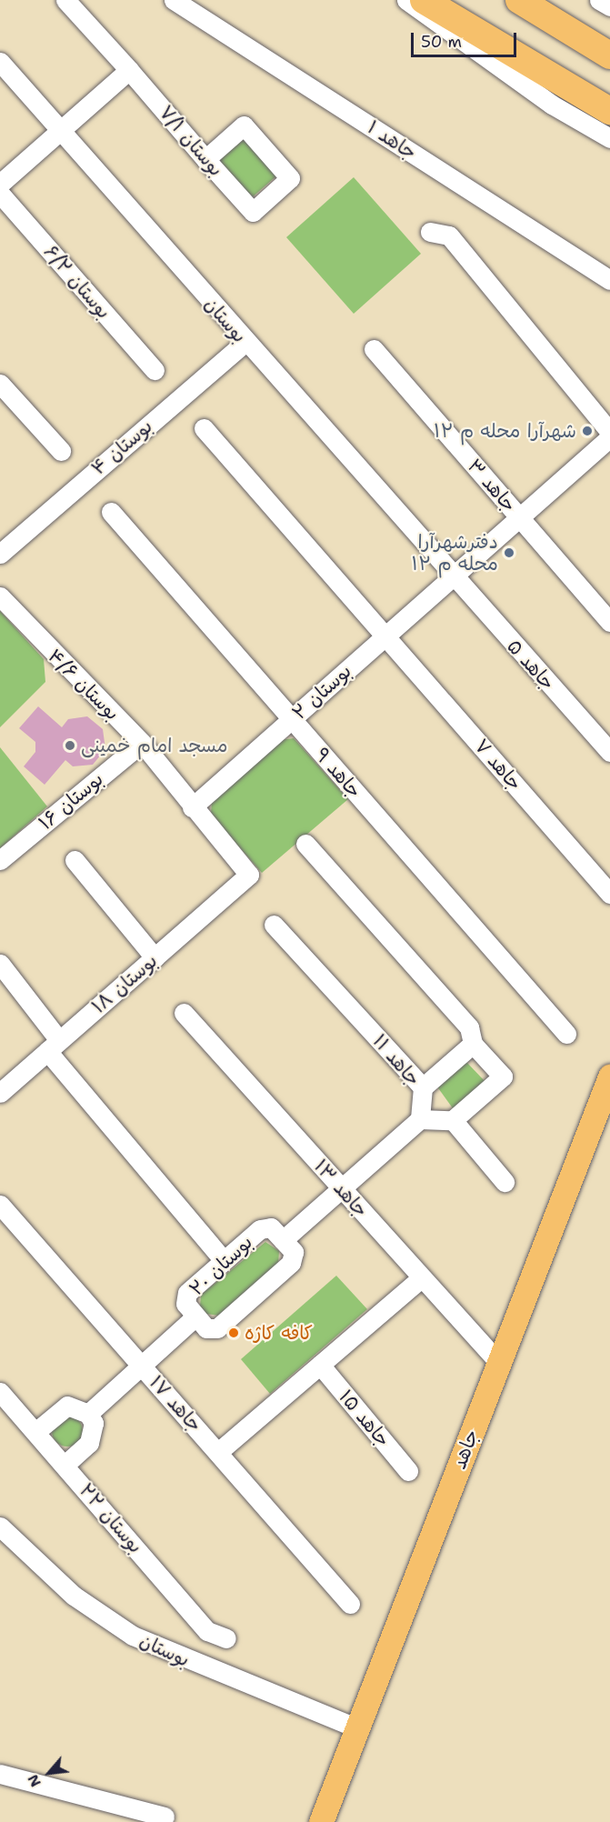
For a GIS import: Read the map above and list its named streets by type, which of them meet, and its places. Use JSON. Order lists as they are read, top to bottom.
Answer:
{
  "streets": {
    "main road": ["جاهد"],
    "street": [
      "جاهد ۱",
      "بوستان ۷/۱",
      "بوستان ۶/۲",
      "بوستان",
      "بوستان ۴",
      "جاهد ۳",
      "جاهد ۵",
      "بوستان ۴/۶",
      "بوستان ۲",
      "جاهد ۷",
      "جاهد ۹",
      "بوستان ۱۶",
      "بوستان ۱۸",
      "جاهد ۱۱",
      "جاهد ۱۳",
      "بوستان ۲۰",
      "جاهد ۱۷",
      "جاهد ۱۵",
      "بوستان ۲۲"
    ]
  },
  "crossings": [
    ["بوستان", "بوستان ۴"],
    ["بوستان", "جاهد ۵"],
    ["بوستان", "بوستان ۲"],
    ["بوستان", "جاهد"],
    ["جاهد ۳", "بوستان ۲"],
    ["جاهد ۵", "بوستان ۲"],
    ["بوستان ۴/۶", "بوستان ۲"],
    ["بوستان ۴/۶", "بوستان ۱۶"],
    ["بوستان ۴/۶", "بوستان ۱۸"],
    ["بوستان ۲", "جاهد ۷"],
    ["بوستان ۲", "جاهد ۹"],
    ["جاهد ۱۳", "جاهد"],
    ["بوستان ۲۰", "جاهد ۱۷"]
  ],
  "places": [
    "شهرآرا محله م ۱۲",
    "دفترشهرآرا محله م ۱۲",
    "مسجد امام خمینی",
    "کافه کاژه"
  ],
  "scale_bar": "50 m",
  "north": "bottom left"
}
